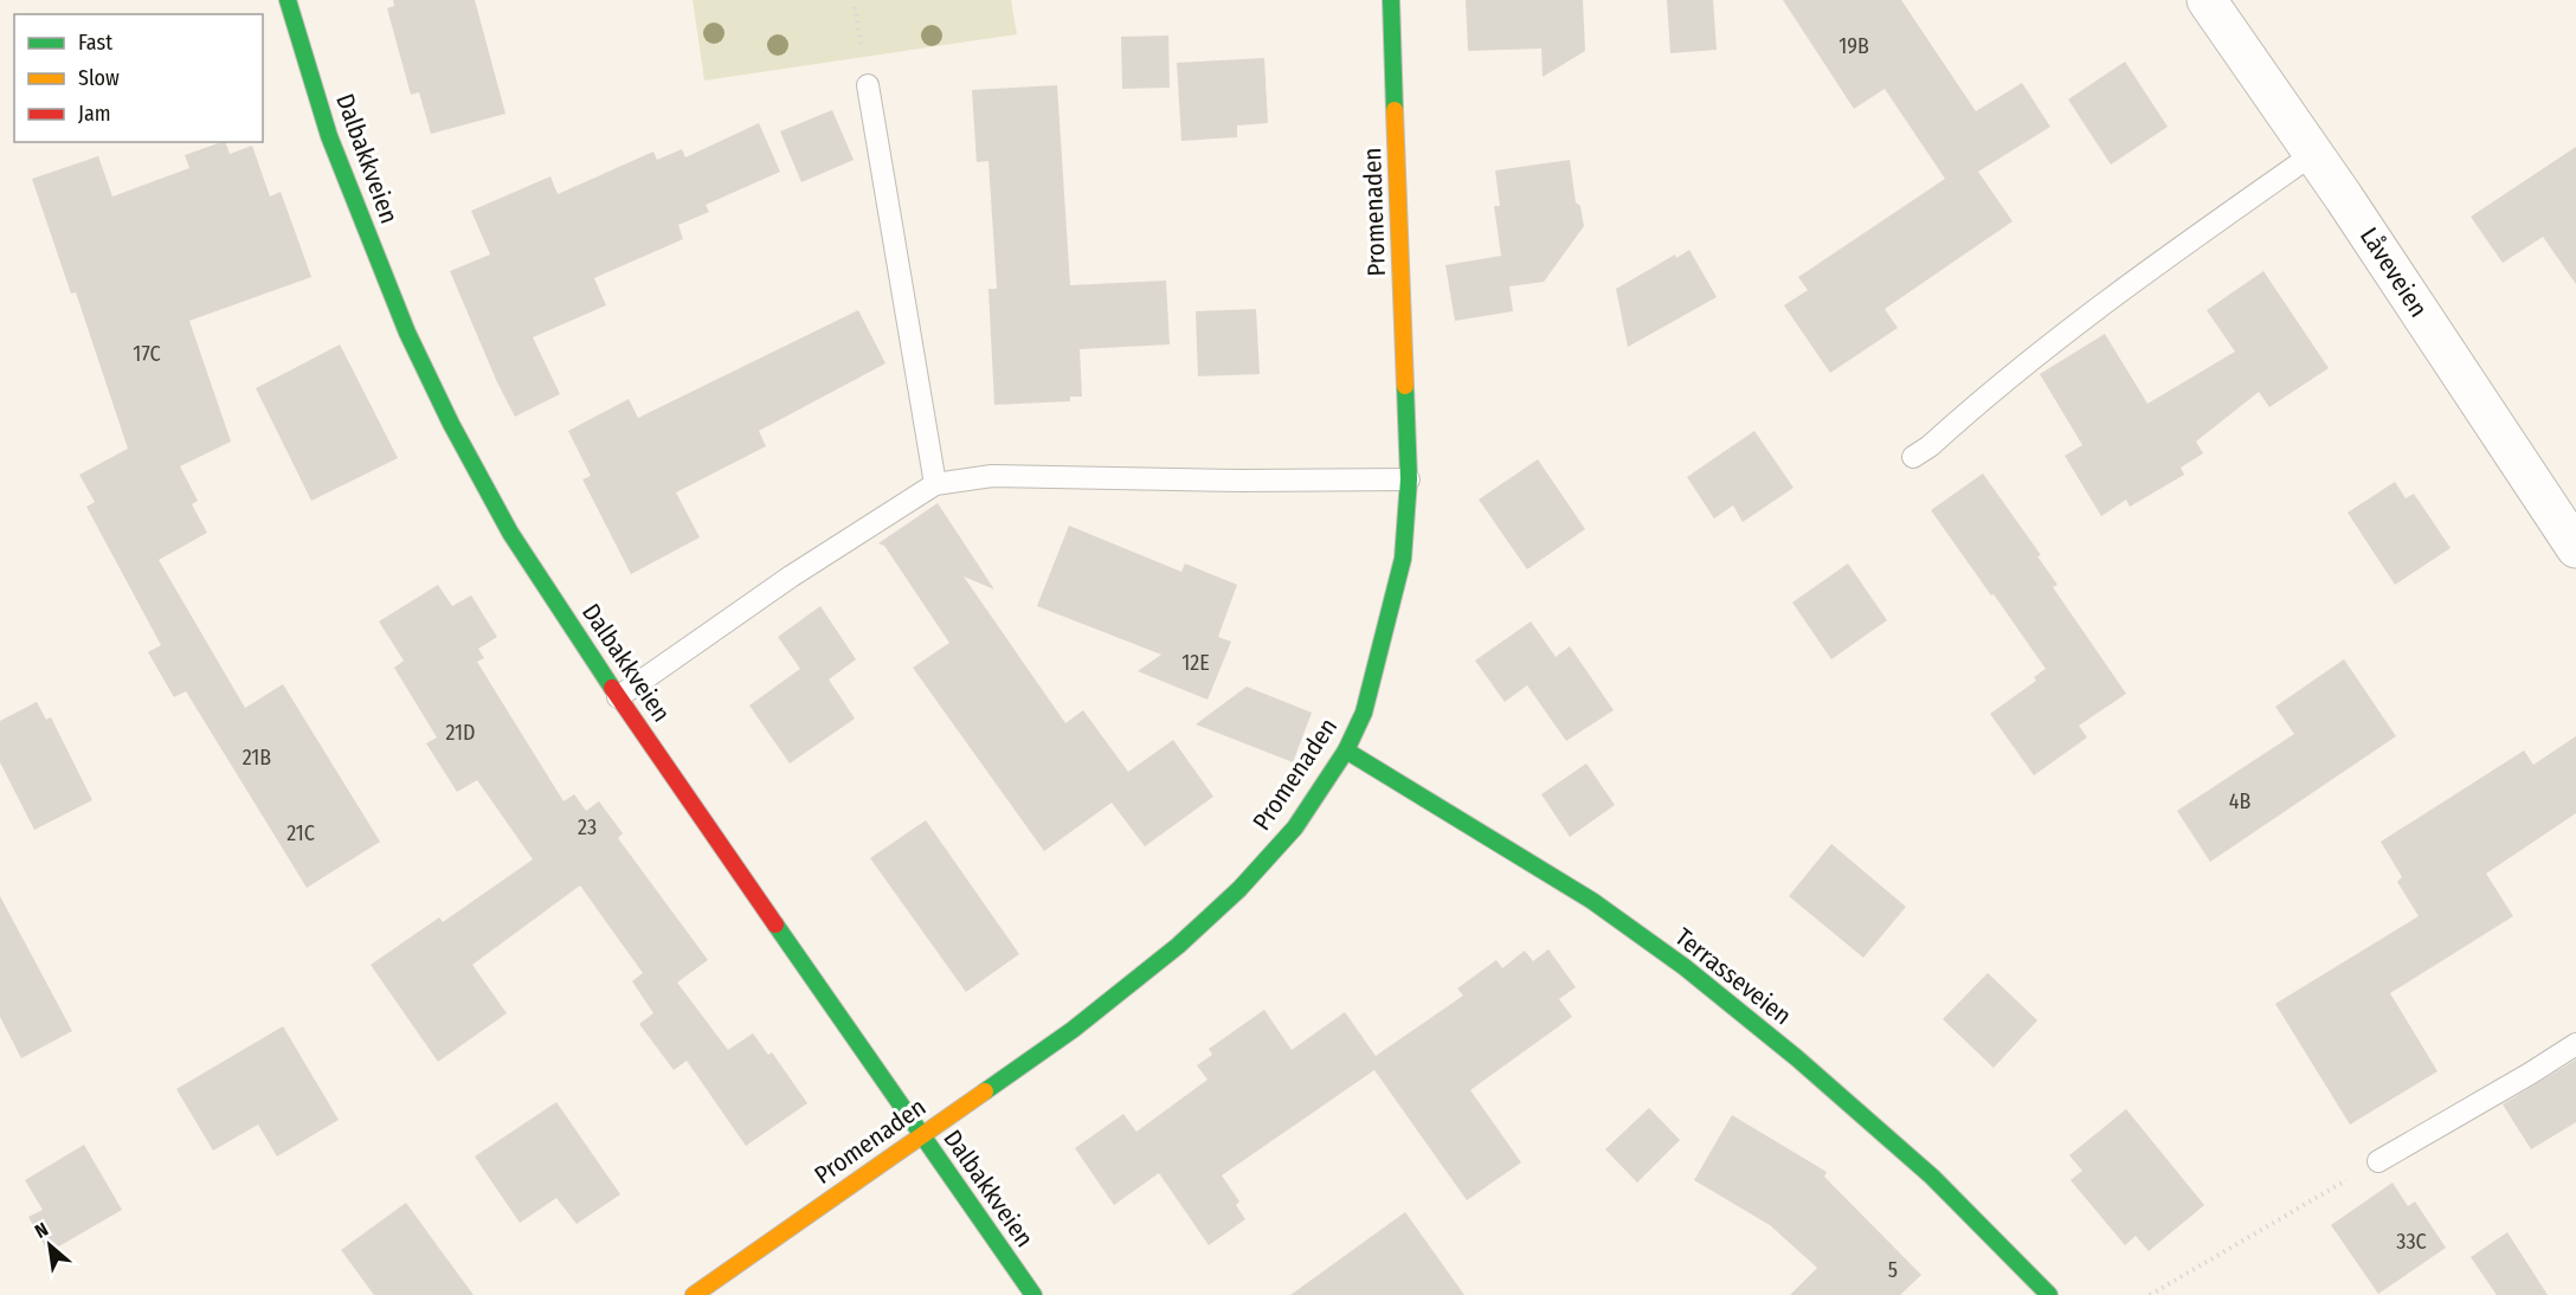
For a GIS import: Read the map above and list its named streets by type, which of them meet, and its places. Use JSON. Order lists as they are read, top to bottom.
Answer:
{
  "streets": {
    "street": [
      "Dalbakkveien",
      "Promenaden",
      "Låveveien",
      "Terrasseveien"
    ]
  },
  "crossings": [
    ["Dalbakkveien", "Promenaden"],
    ["Promenaden", "Terrasseveien"]
  ],
  "house_numbers": [
    "19B",
    "17C",
    "12E",
    "21D",
    "21B",
    "4B",
    "23",
    "21C",
    "33C",
    "5"
  ],
  "legend": ["Fast", "Slow", "Jam"],
  "north": "top left"
}
